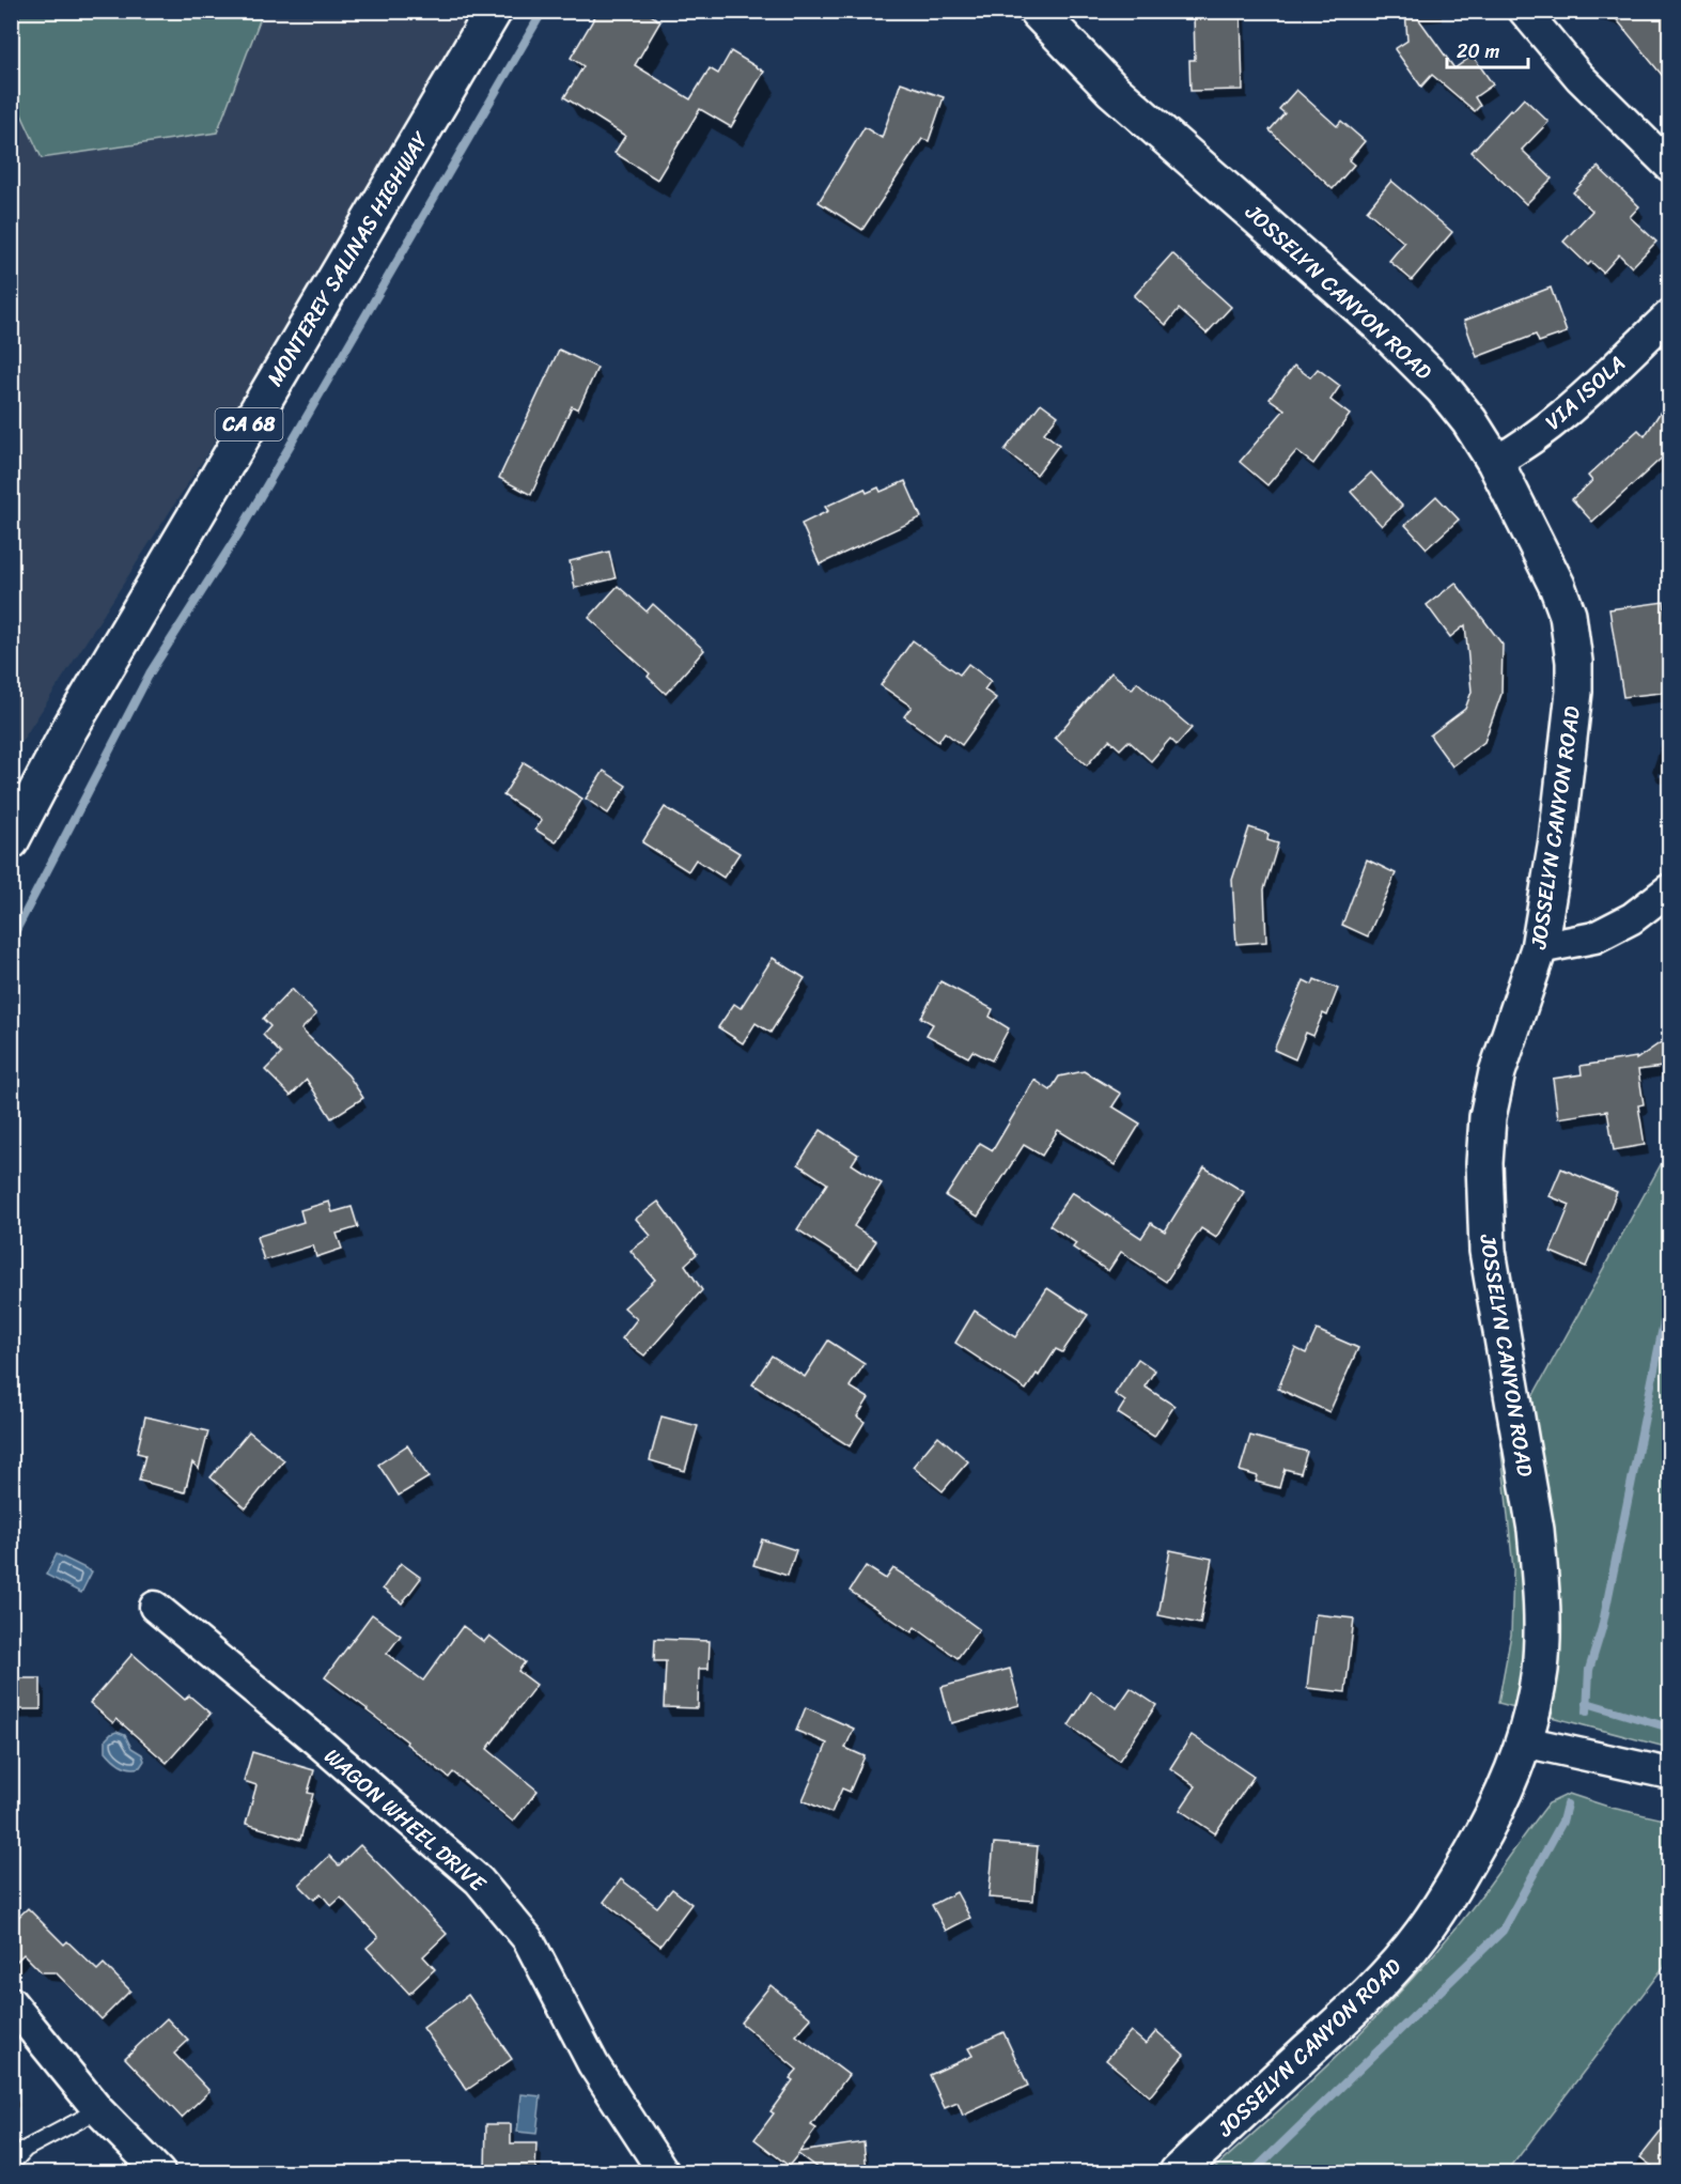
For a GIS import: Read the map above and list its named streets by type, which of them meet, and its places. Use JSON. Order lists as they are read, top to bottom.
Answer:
{
  "streets": {
    "main road": ["MONTEREY SALINAS HIGHWAY", "JOSSELYN CANYON ROAD", "CA 68"],
    "street": ["VIA ISOLA", "WAGON WHEEL DRIVE"]
  },
  "crossings": [
    ["JOSSELYN CANYON ROAD", "VIA ISOLA"]
  ],
  "scale_bar": "20 m"
}
